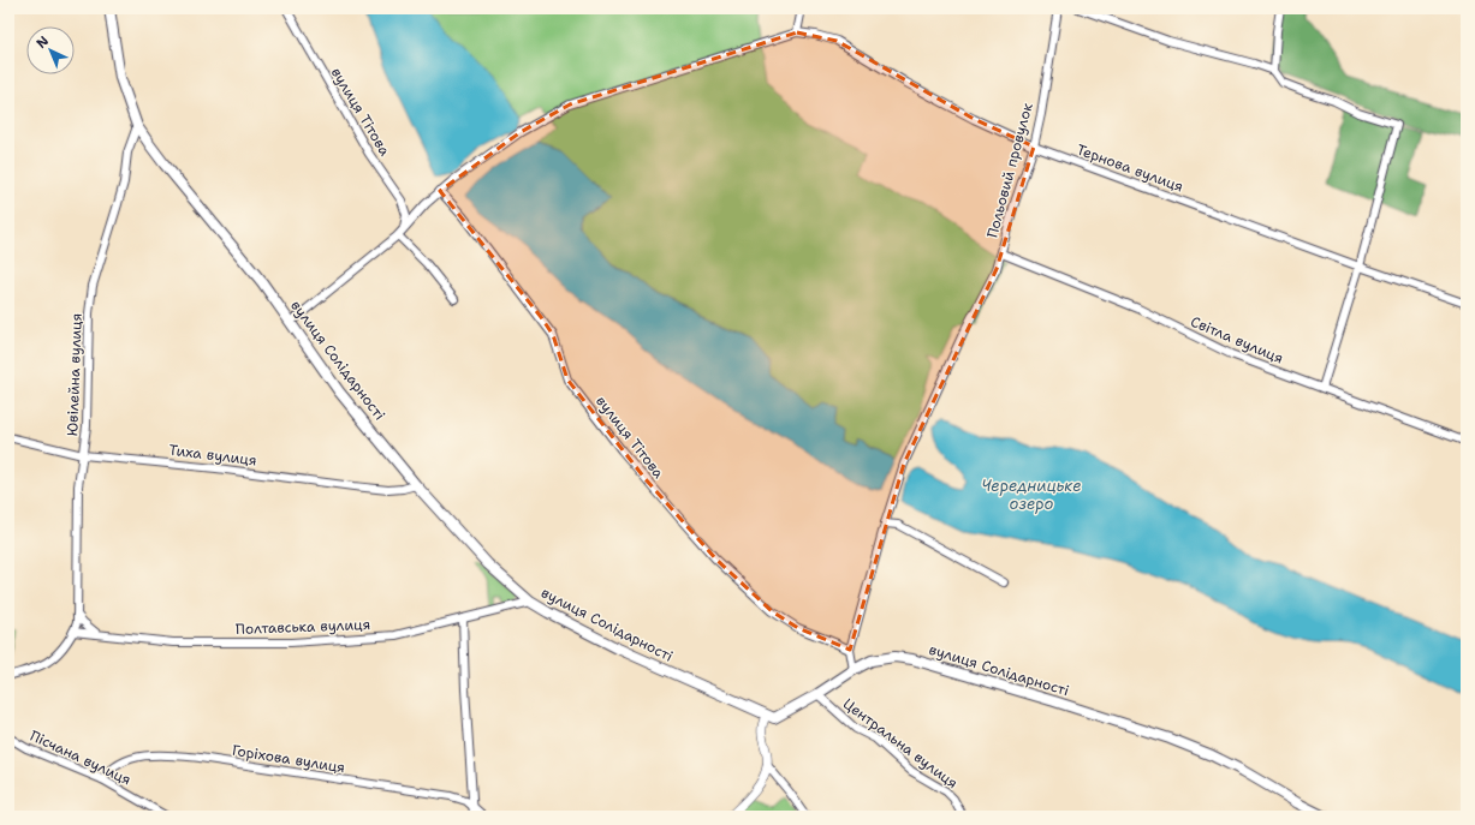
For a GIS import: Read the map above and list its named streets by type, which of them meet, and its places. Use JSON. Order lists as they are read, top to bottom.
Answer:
{
  "streets": {
    "main road": ["вулиця Солідарності"],
    "street": [
      "вулиця Тітова",
      "Тернова вулиця",
      "Польовий провулок",
      "Світла вулиця",
      "Ювілейна вулиця",
      "Тиха вулиця",
      "Полтавська вулиця",
      "Центральна вулиця",
      "Пісчана вулиця",
      "Горіхова вулиця"
    ]
  },
  "crossings": [
    ["вулиця Тітова", "Польовий провулок"],
    ["Тернова вулиця", "Польовий провулок"],
    ["Польовий провулок", "Світла вулиця"],
    ["вулиця Солідарності", "Ювілейна вулиця"],
    ["вулиця Солідарності", "Тиха вулиця"],
    ["вулиця Солідарності", "Полтавська вулиця"],
    ["вулиця Солідарності", "Центральна вулиця"],
    ["Ювілейна вулиця", "Тиха вулиця"],
    ["Ювілейна вулиця", "Полтавська вулиця"],
    ["Пісчана вулиця", "Горіхова вулиця"]
  ],
  "water": ["Чередницьке озеро"],
  "north": "top left"
}
